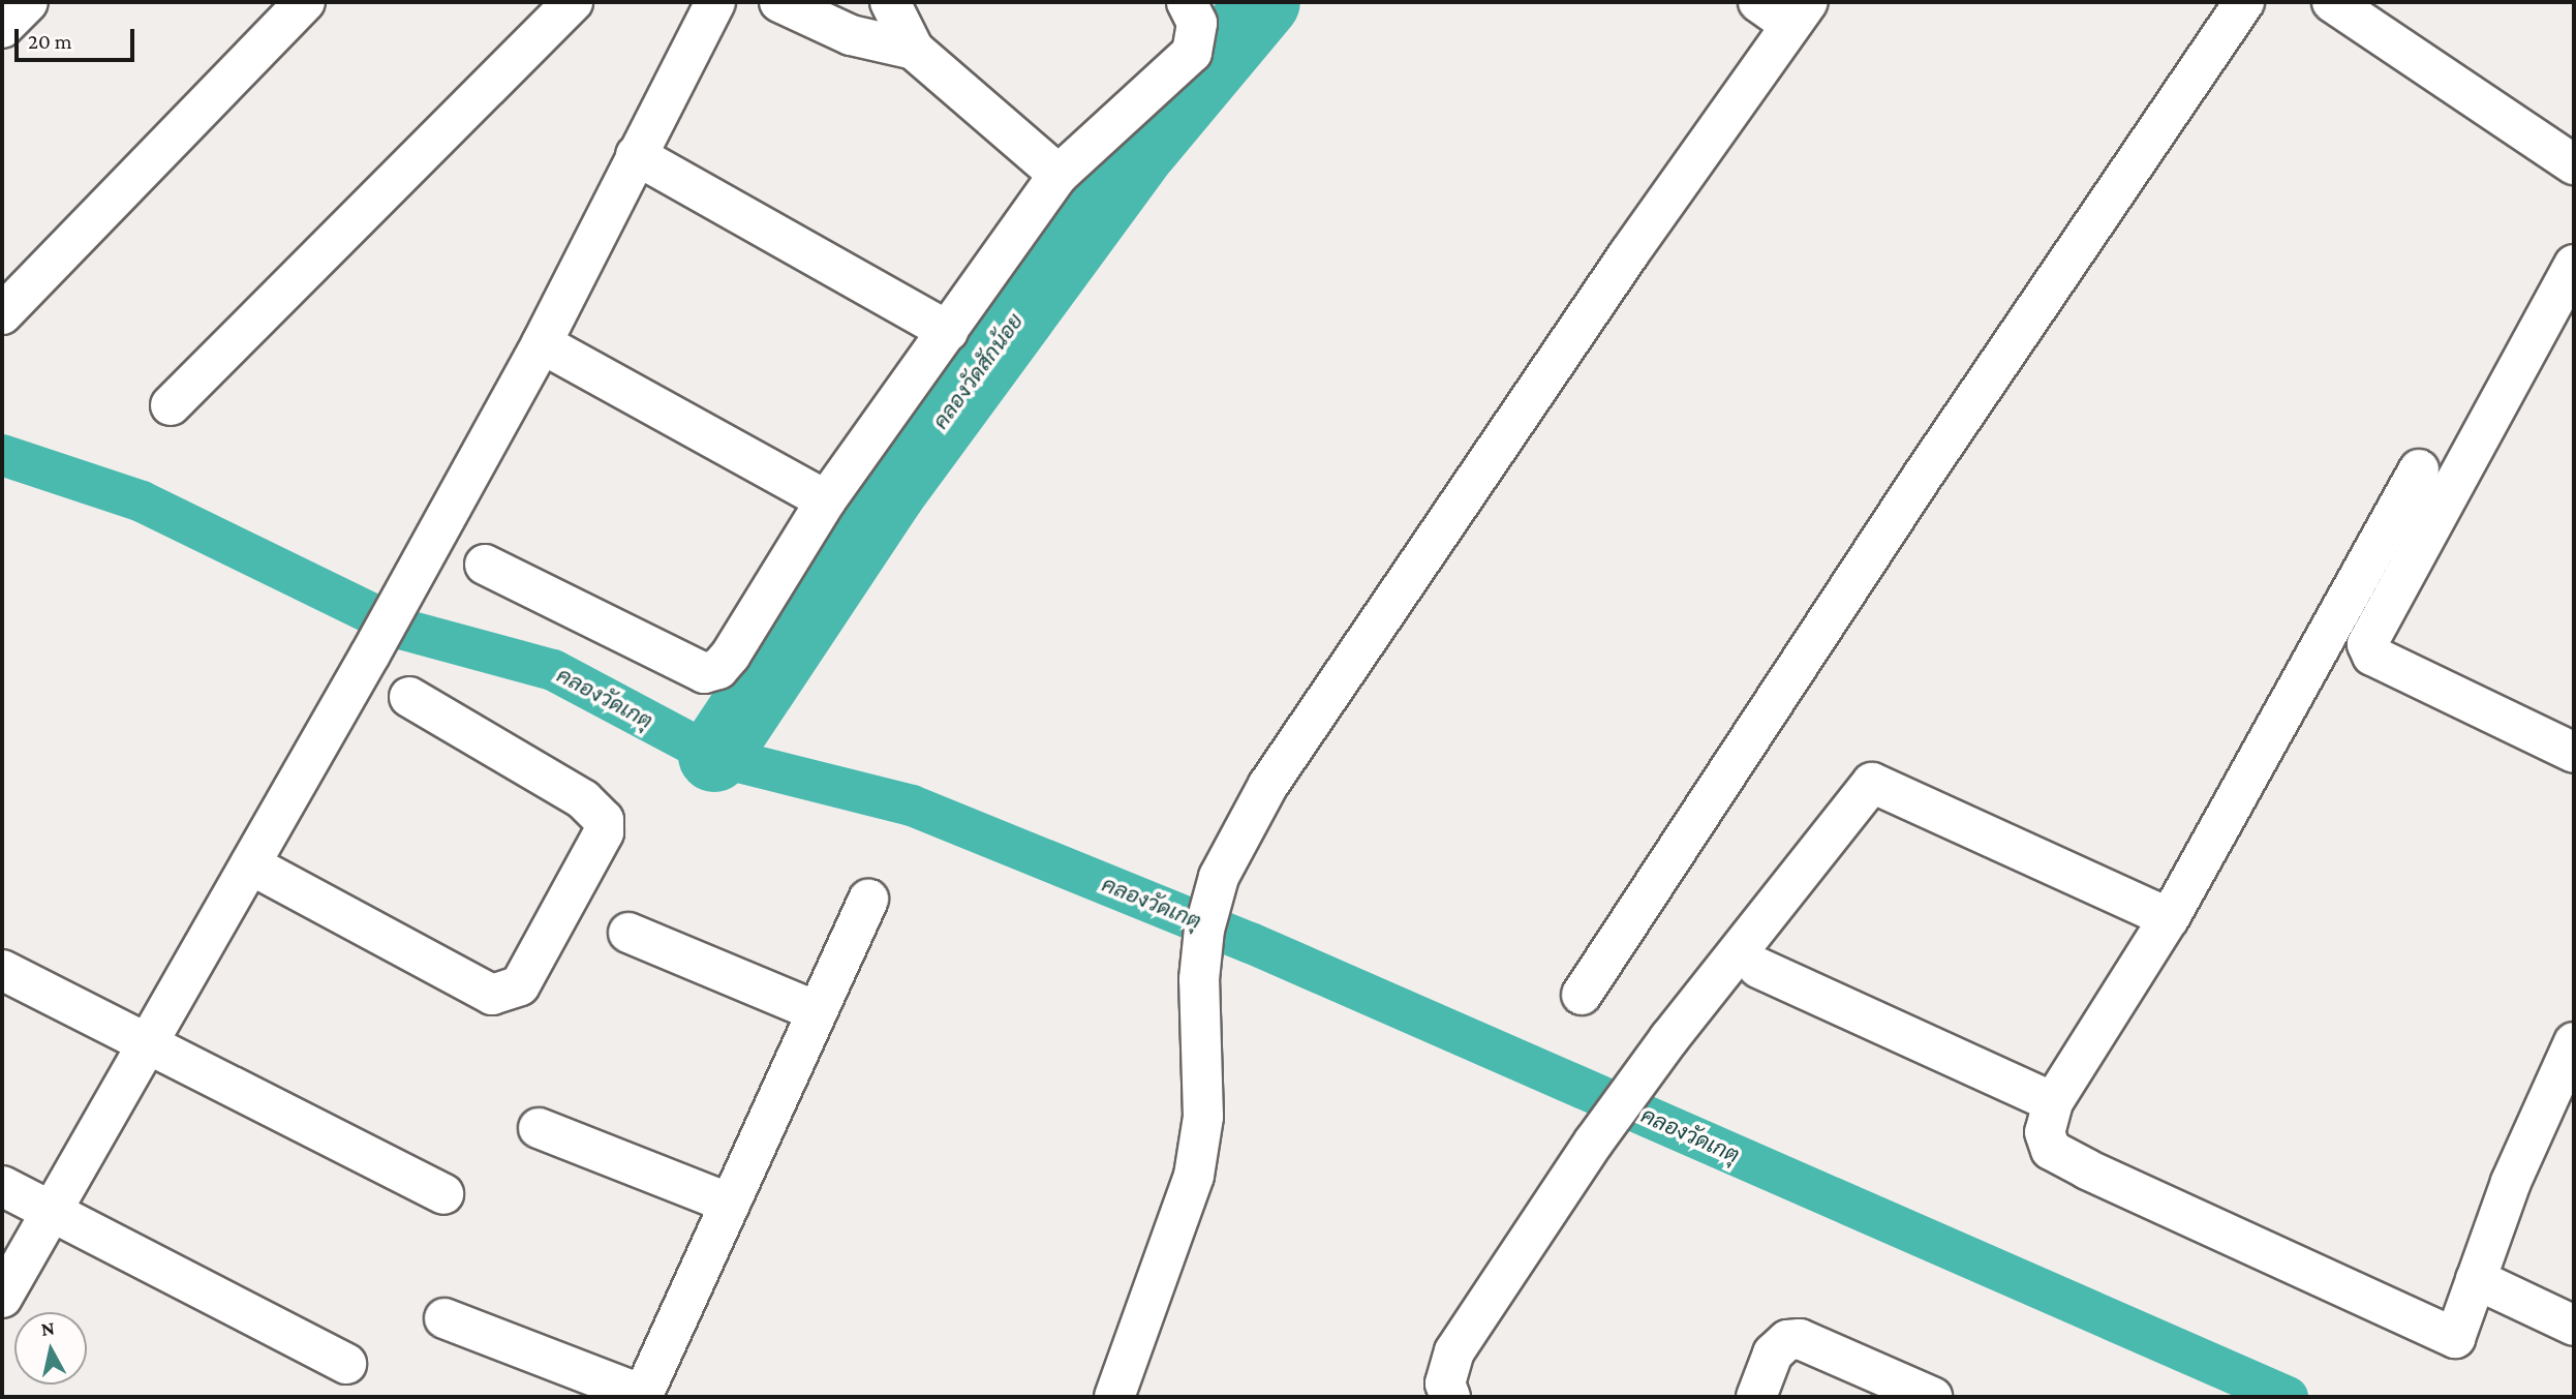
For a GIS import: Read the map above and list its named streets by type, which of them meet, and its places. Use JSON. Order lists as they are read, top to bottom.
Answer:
{
  "water": ["คลองวัดสักน้อย", "คลองวัดเกตุ"],
  "scale_bar": "20 m",
  "north": "top"
}
